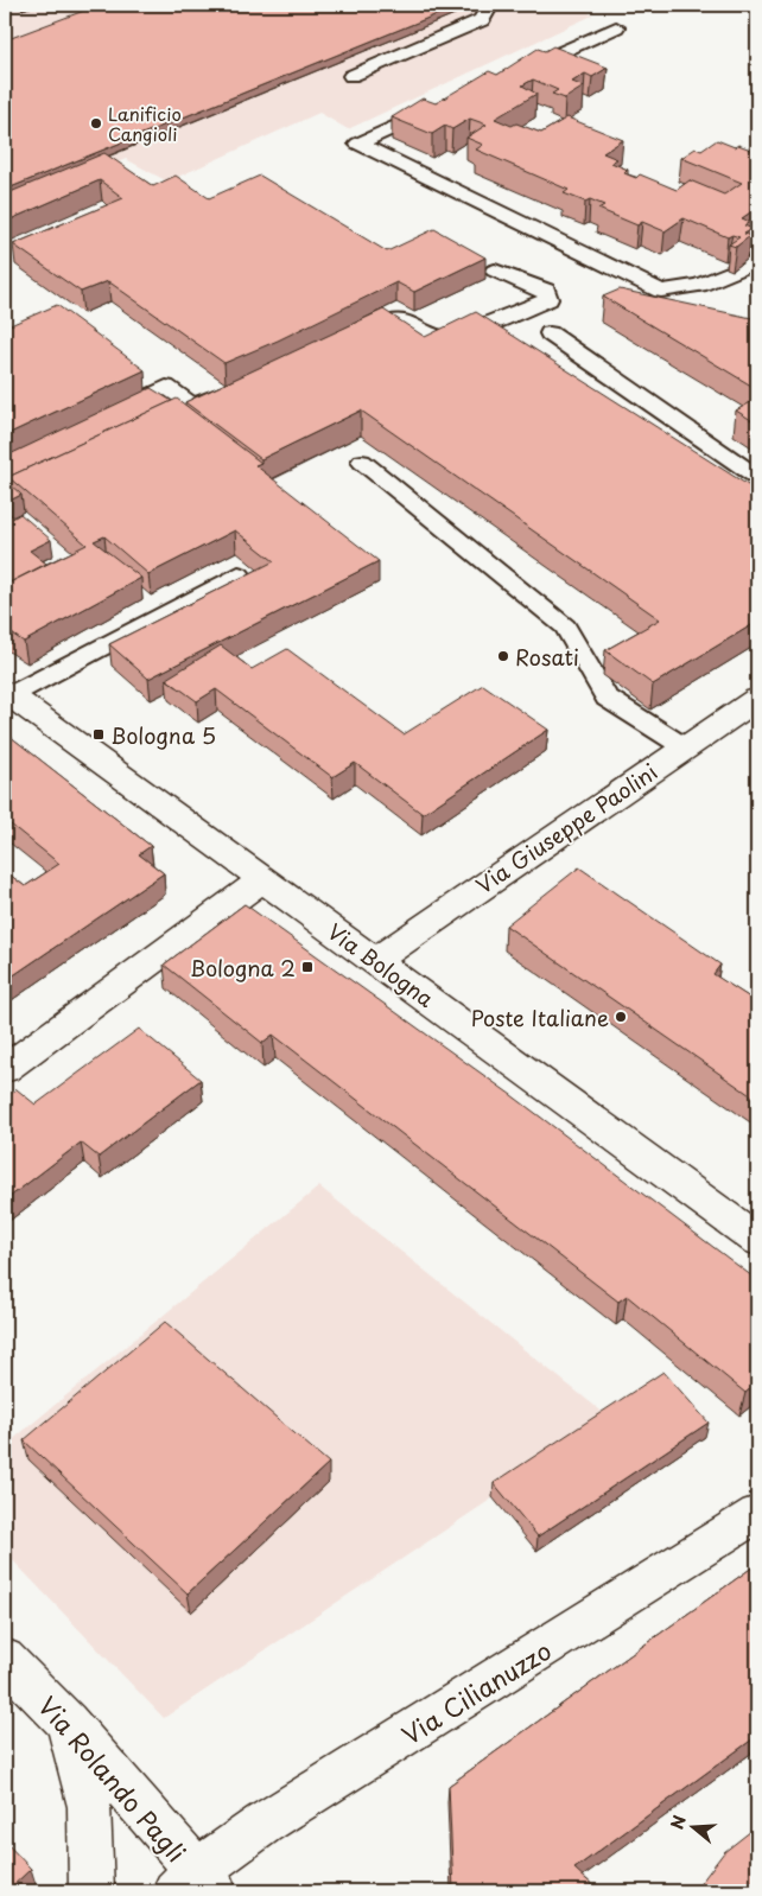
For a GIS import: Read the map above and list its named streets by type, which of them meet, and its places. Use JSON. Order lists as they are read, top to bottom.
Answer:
{
  "streets": {
    "street": [
      "Via Giuseppe Paolini",
      "Via Bologna",
      "Via Cilianuzzo",
      "Via Rolando Pagli"
    ]
  },
  "crossings": [
    ["Via Giuseppe Paolini", "Via Bologna"],
    ["Via Cilianuzzo", "Via Rolando Pagli"]
  ],
  "places": {
    "other": ["Lanificio Cangioli", "Rosati", "Poste Italiane"],
    "transit": ["Bologna 5", "Bologna 2"]
  },
  "north": "left"
}
